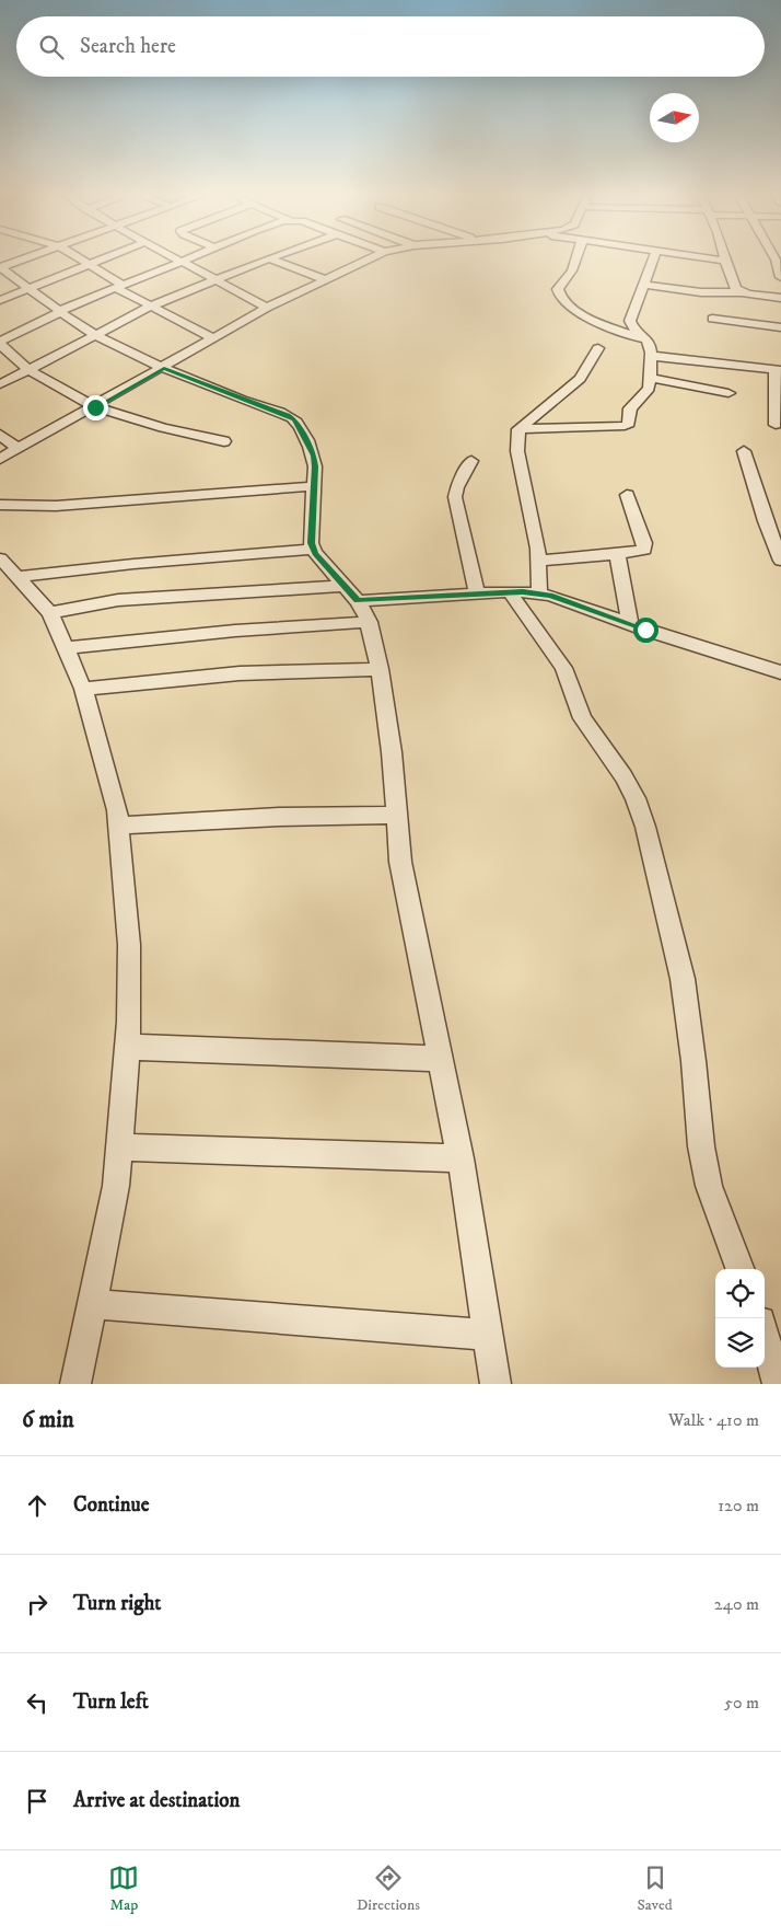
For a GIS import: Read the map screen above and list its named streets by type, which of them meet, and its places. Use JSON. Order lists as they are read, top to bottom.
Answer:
{
  "north": "right",
  "page": {
    "search": "Search here",
    "heading": ["6 min", "Walk · 410 m"],
    "list": [
      ["Continue", "120 m"],
      ["Turn right", "240 m"],
      ["Turn left", "50 m"],
      "Arrive at destination"
    ],
    "nav": ["Map", "Directions", "Saved"]
  }
}
